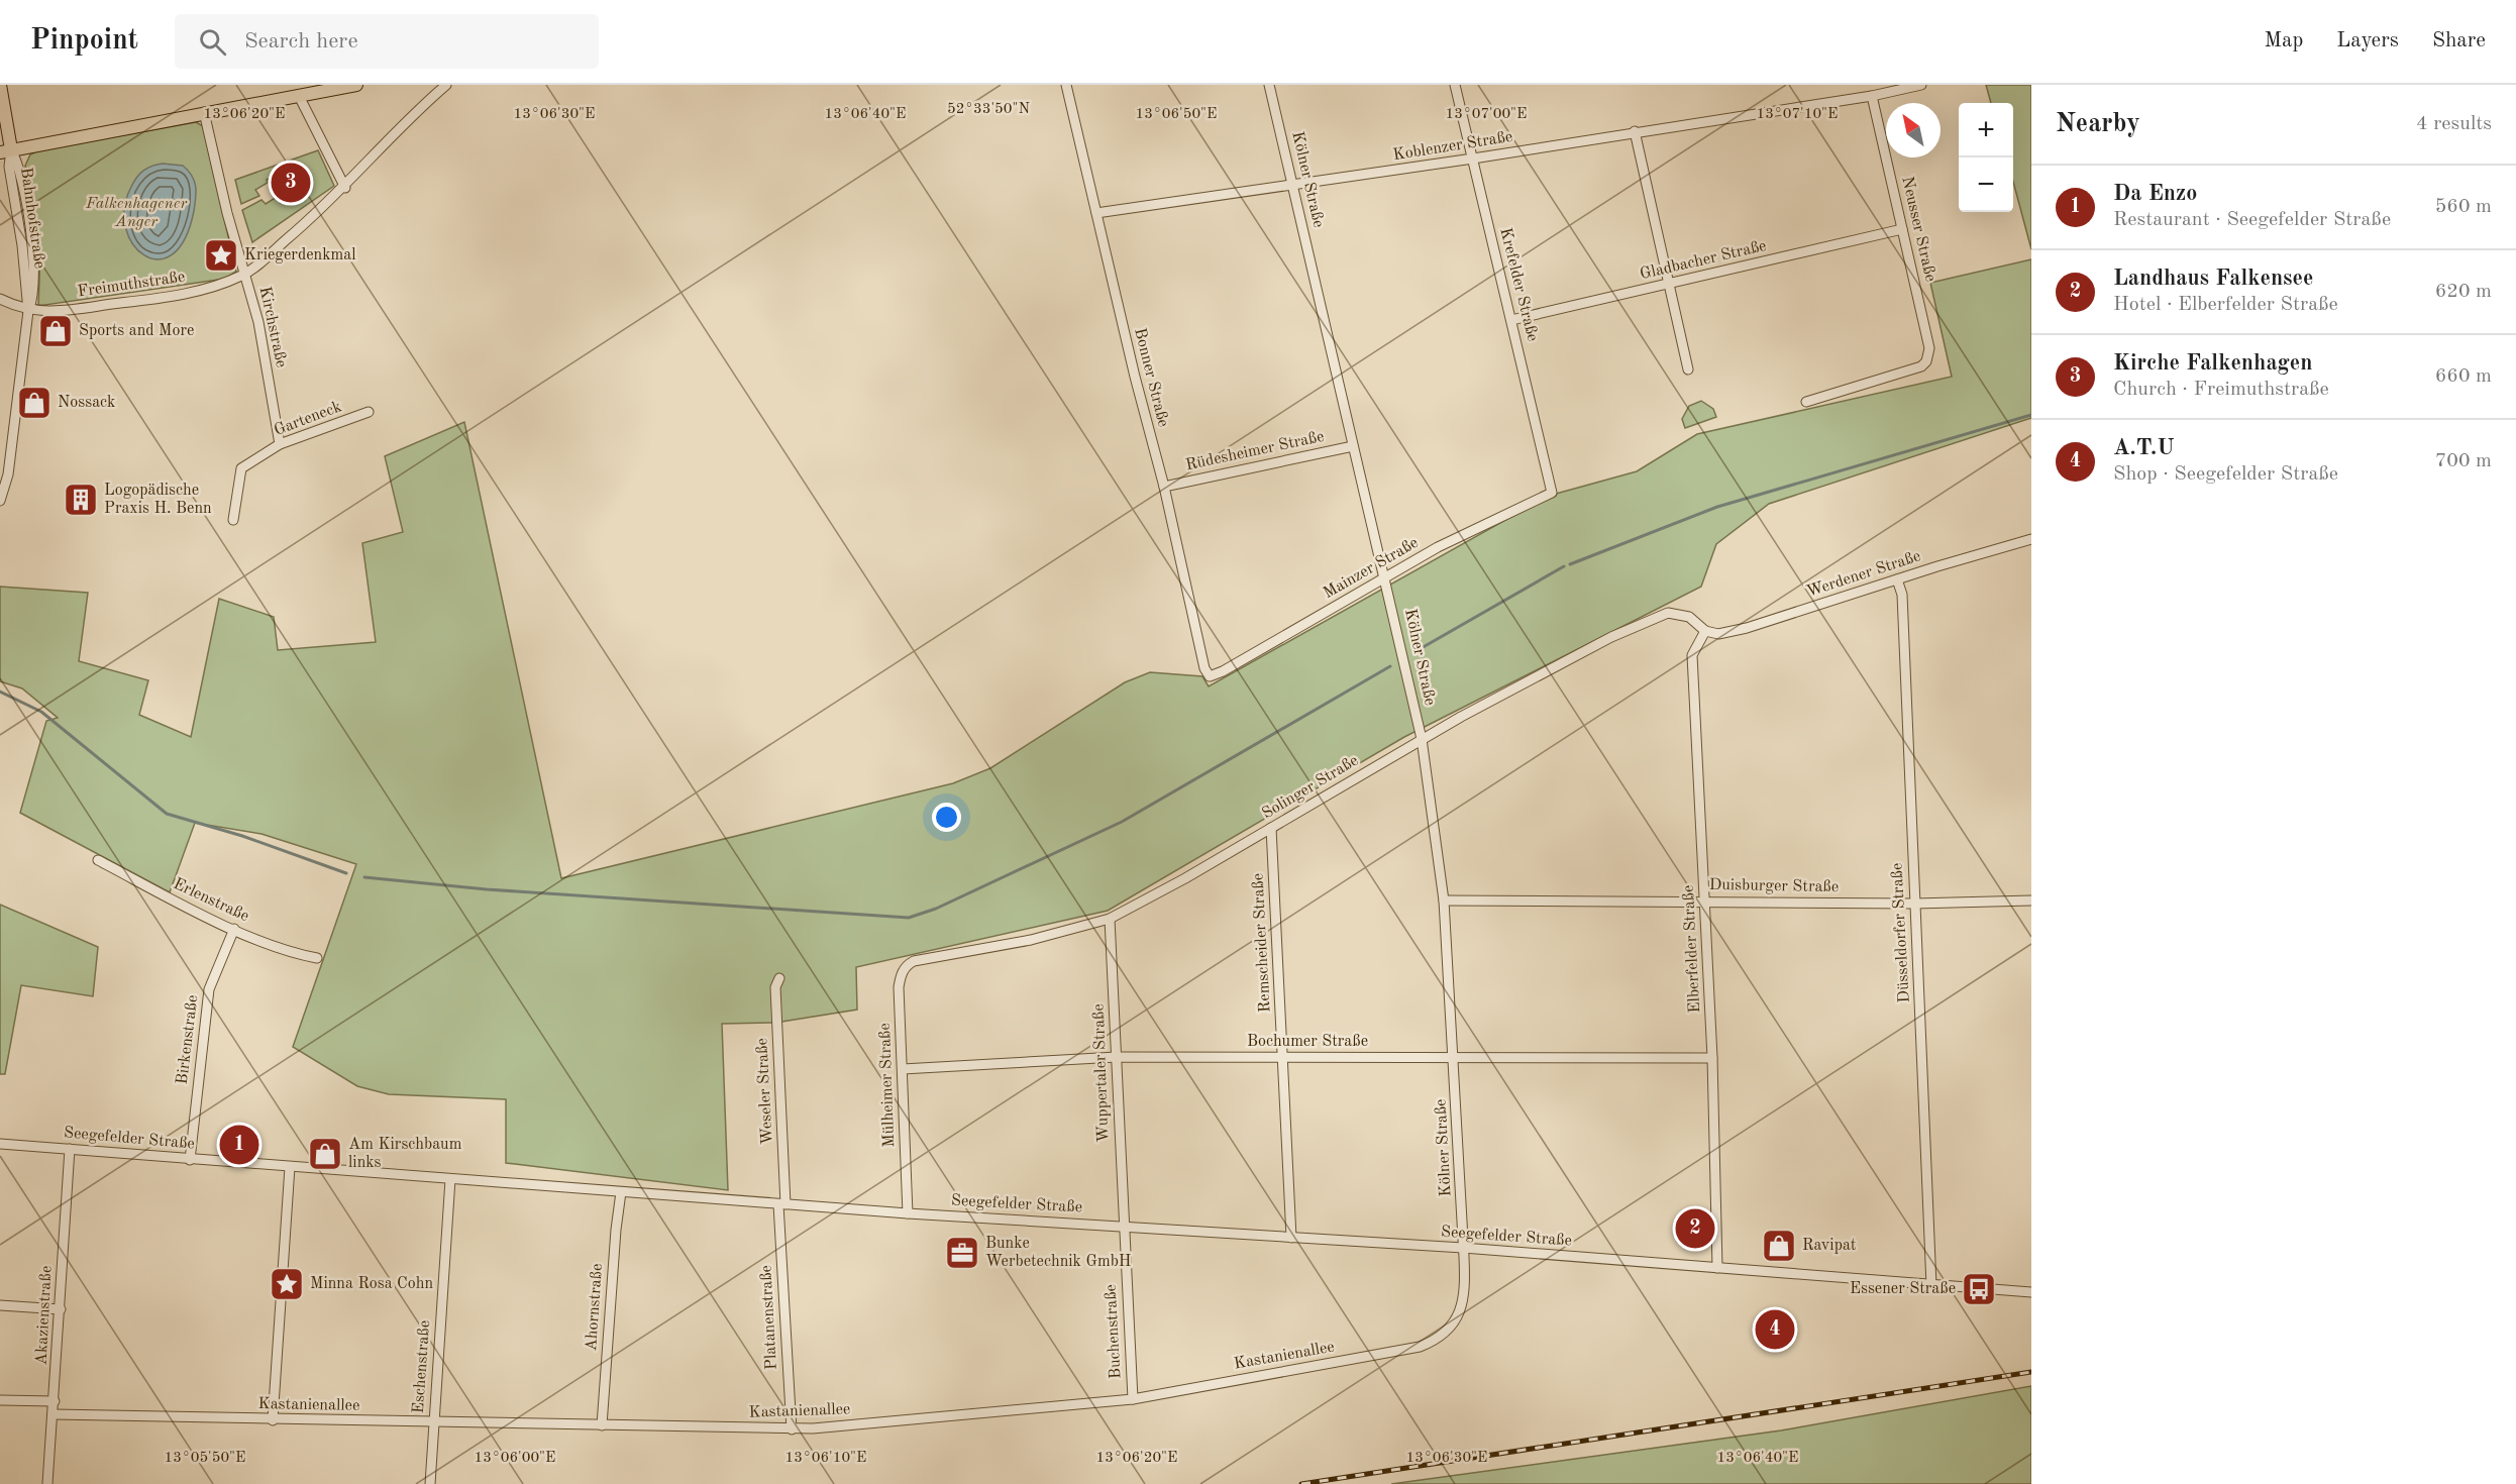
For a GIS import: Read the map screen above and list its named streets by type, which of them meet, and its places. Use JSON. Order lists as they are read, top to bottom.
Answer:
{
  "streets": {
    "street": [
      "Koblenzer Straße",
      "Kölner Straße",
      "Bahnhofstraße",
      "Neusser Straße",
      "Gladbacher Straße",
      "Freimuthstraße",
      "Krefelder Straße",
      "Kirchstraße",
      "Bonner Straße",
      "Garteneck",
      "Rüdesheimer Straße",
      "Mainzer Straße",
      "Werdener Straße",
      "Solinger Straße",
      "Duisburger Straße",
      "Erlenstraße",
      "Düsseldorfer Straße",
      "Remscheider Straße",
      "Elberfelder Straße",
      "Birkenstraße",
      "Bochumer Straße",
      "Wuppertaler Straße",
      "Mülheimer Straße",
      "Weseler Straße",
      "Seegefelder Straße",
      "Ahornstraße",
      "Akazienstraße",
      "Platanenstraße",
      "Buchenstraße",
      "Kastanienallee",
      "Eschenstraße"
    ]
  },
  "crossings": [
    ["Koblenzer Straße", "Kölner Straße"],
    ["Koblenzer Straße", "Neusser Straße"],
    ["Koblenzer Straße", "Krefelder Straße"],
    ["Koblenzer Straße", "Bonner Straße"],
    ["Kölner Straße", "Rüdesheimer Straße"],
    ["Kölner Straße", "Mainzer Straße"],
    ["Kölner Straße", "Solinger Straße"],
    ["Kölner Straße", "Duisburger Straße"],
    ["Kölner Straße", "Bochumer Straße"],
    ["Kölner Straße", "Seegefelder Straße"],
    ["Kölner Straße", "Kastanienallee"],
    ["Bahnhofstraße", "Freimuthstraße"],
    ["Neusser Straße", "Gladbacher Straße"],
    ["Gladbacher Straße", "Krefelder Straße"],
    ["Freimuthstraße", "Kirchstraße"],
    ["Krefelder Straße", "Mainzer Straße"],
    ["Kirchstraße", "Garteneck"],
    ["Bonner Straße", "Rüdesheimer Straße"],
    ["Bonner Straße", "Mainzer Straße"],
    ["Werdener Straße", "Solinger Straße"],
    ["Werdener Straße", "Düsseldorfer Straße"],
    ["Werdener Straße", "Elberfelder Straße"],
    ["Solinger Straße", "Remscheider Straße"],
    ["Solinger Straße", "Elberfelder Straße"],
    ["Solinger Straße", "Wuppertaler Straße"],
    ["Solinger Straße", "Mülheimer Straße"],
    ["Duisburger Straße", "Düsseldorfer Straße"],
    ["Duisburger Straße", "Elberfelder Straße"],
    ["Erlenstraße", "Birkenstraße"],
    ["Düsseldorfer Straße", "Seegefelder Straße"],
    ["Remscheider Straße", "Bochumer Straße"],
    ["Remscheider Straße", "Seegefelder Straße"],
    ["Elberfelder Straße", "Bochumer Straße"],
    ["Elberfelder Straße", "Seegefelder Straße"],
    ["Birkenstraße", "Seegefelder Straße"],
    ["Bochumer Straße", "Wuppertaler Straße"],
    ["Bochumer Straße", "Mülheimer Straße"],
    ["Wuppertaler Straße", "Seegefelder Straße"],
    ["Wuppertaler Straße", "Buchenstraße"],
    ["Mülheimer Straße", "Seegefelder Straße"],
    ["Weseler Straße", "Seegefelder Straße"],
    ["Weseler Straße", "Platanenstraße"],
    ["Seegefelder Straße", "Ahornstraße"],
    ["Seegefelder Straße", "Akazienstraße"],
    ["Seegefelder Straße", "Platanenstraße"],
    ["Seegefelder Straße", "Buchenstraße"],
    ["Seegefelder Straße", "Kastanienallee"],
    ["Seegefelder Straße", "Eschenstraße"],
    ["Ahornstraße", "Kastanienallee"],
    ["Akazienstraße", "Kastanienallee"],
    ["Platanenstraße", "Kastanienallee"],
    ["Buchenstraße", "Kastanienallee"],
    ["Kastanienallee", "Eschenstraße"]
  ],
  "parks": ["Falkenhagener Anger"],
  "places": {
    "place": ["Kriegerdenkmal", "Minna Rosa Cohn"],
    "shop": [
      "Sports and More",
      "Nossack",
      "Am Kirschbaum links",
      "Ravipat"
    ],
    "building": ["Logopädische Praxis H. Benn"],
    "office": ["Bunke Werbetechnik GmbH"],
    "bus stop": ["Essener Straße"]
  },
  "north": "top left",
  "page": {
    "header": "Pinpoint",
    "search": "Search here",
    "nav": ["Map", "Layers", "Share"],
    "heading": ["Nearby", "4 results"],
    "map_buttons": ["+", "−"],
    "pins": [
      "3",
      "1",
      "2",
      "4"
    ],
    "list": [
      {
        "mark": "1",
        "name": "Da Enzo",
        "note": "Restaurant · Seegefelder Straße",
        "value": "560 m"
      },
      {
        "mark": "2",
        "name": "Landhaus Falkensee",
        "note": "Hotel · Elberfelder Straße",
        "value": "620 m"
      },
      {
        "mark": "3",
        "name": "Kirche Falkenhagen",
        "note": "Church · Freimuthstraße",
        "value": "660 m"
      },
      {
        "mark": "4",
        "name": "A.T.U",
        "note": "Shop · Seegefelder Straße",
        "value": "700 m"
      }
    ]
  },
  "coordinates": [
    "52°33'50\"N",
    "13°06'20\"E",
    "13°06'30\"E",
    "13°06'40\"E",
    "13°06'50\"E",
    "13°07'00\"E",
    "13°07'10\"E",
    "13°05'50\"E",
    "13°06'00\"E",
    "13°06'10\"E"
  ]
}
